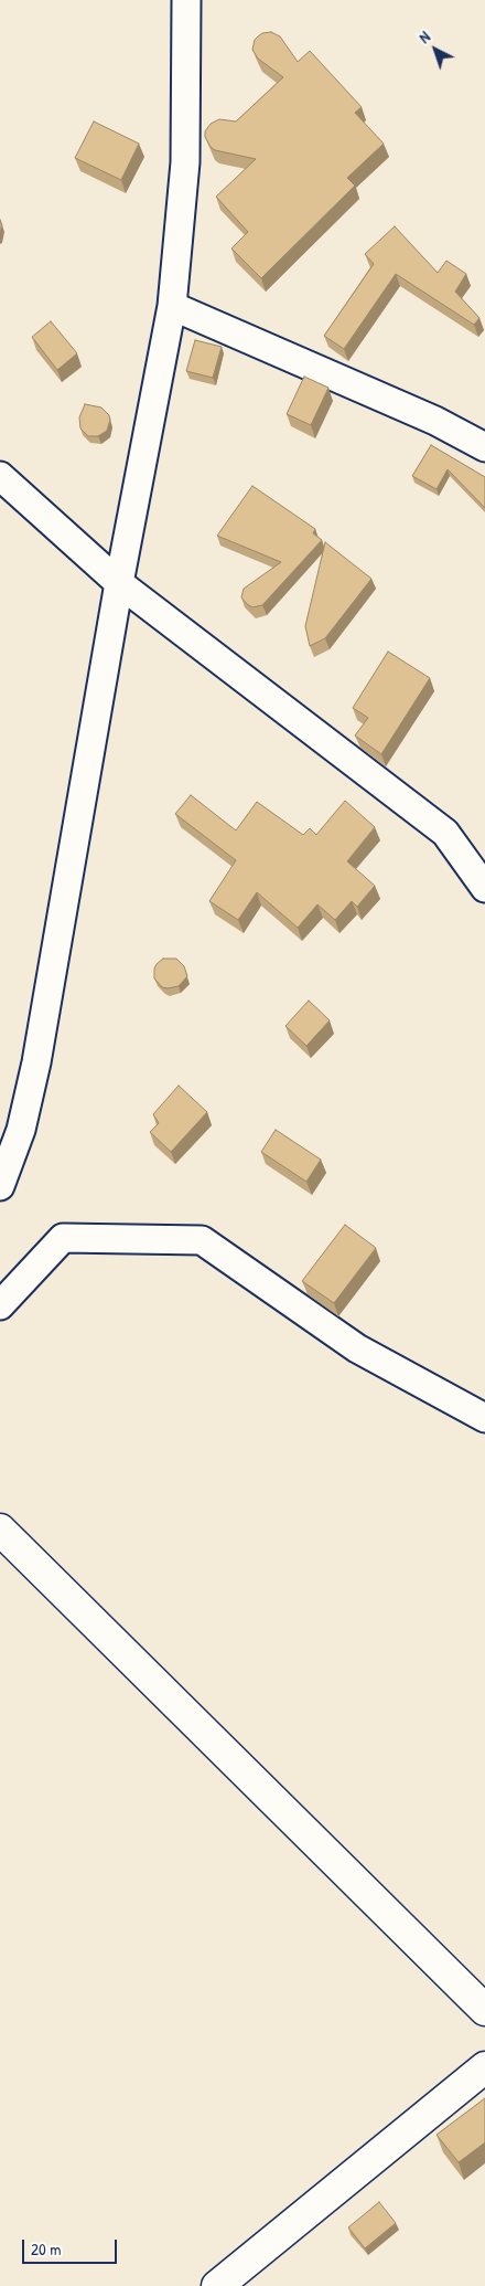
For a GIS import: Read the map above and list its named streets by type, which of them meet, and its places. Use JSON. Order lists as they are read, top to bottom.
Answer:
{
  "scale_bar": "20 m",
  "north": "top left"
}
